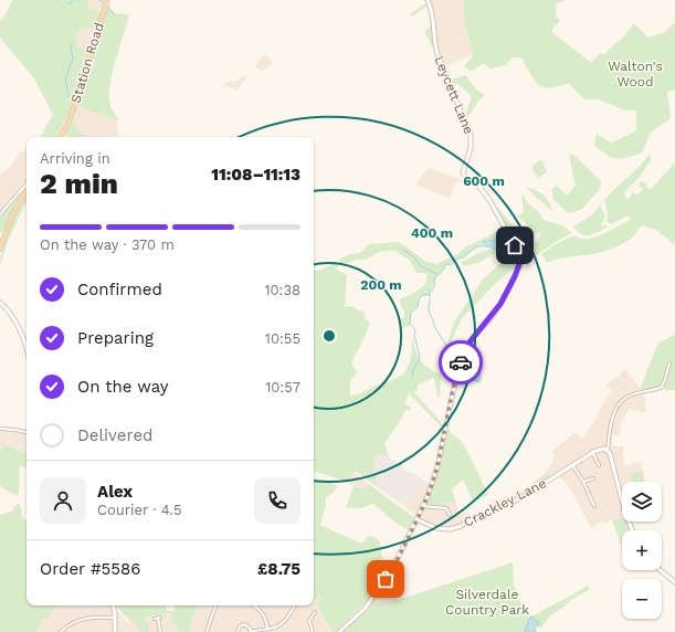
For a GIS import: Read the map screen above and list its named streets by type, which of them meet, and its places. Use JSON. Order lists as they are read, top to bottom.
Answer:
{
  "streets": {
    "main road": ["Station Road"],
    "street": ["Leycett Lane", "Crackley Lane"]
  },
  "crossings": [
    ["Leycett Lane", "Crackley Lane"]
  ],
  "parks": ["Walton's Wood", "Silverdale Country Park"],
  "page": {
    "heading": ["2 min", "Arriving in", "11:08–11:13"],
    "panel": [
      "Alex",
      "Courier · 4.5",
      "Order #5586",
      "£8.75"
    ],
    "bar": "On the way · 370 m",
    "list": [
      ["Confirmed", "10:38"],
      ["Preparing", "10:55"],
      ["On the way", "10:57"],
      "Delivered"
    ],
    "map_buttons": ["+", "−"]
  },
  "rings": ["600 m", "400 m", "200 m"]
}
